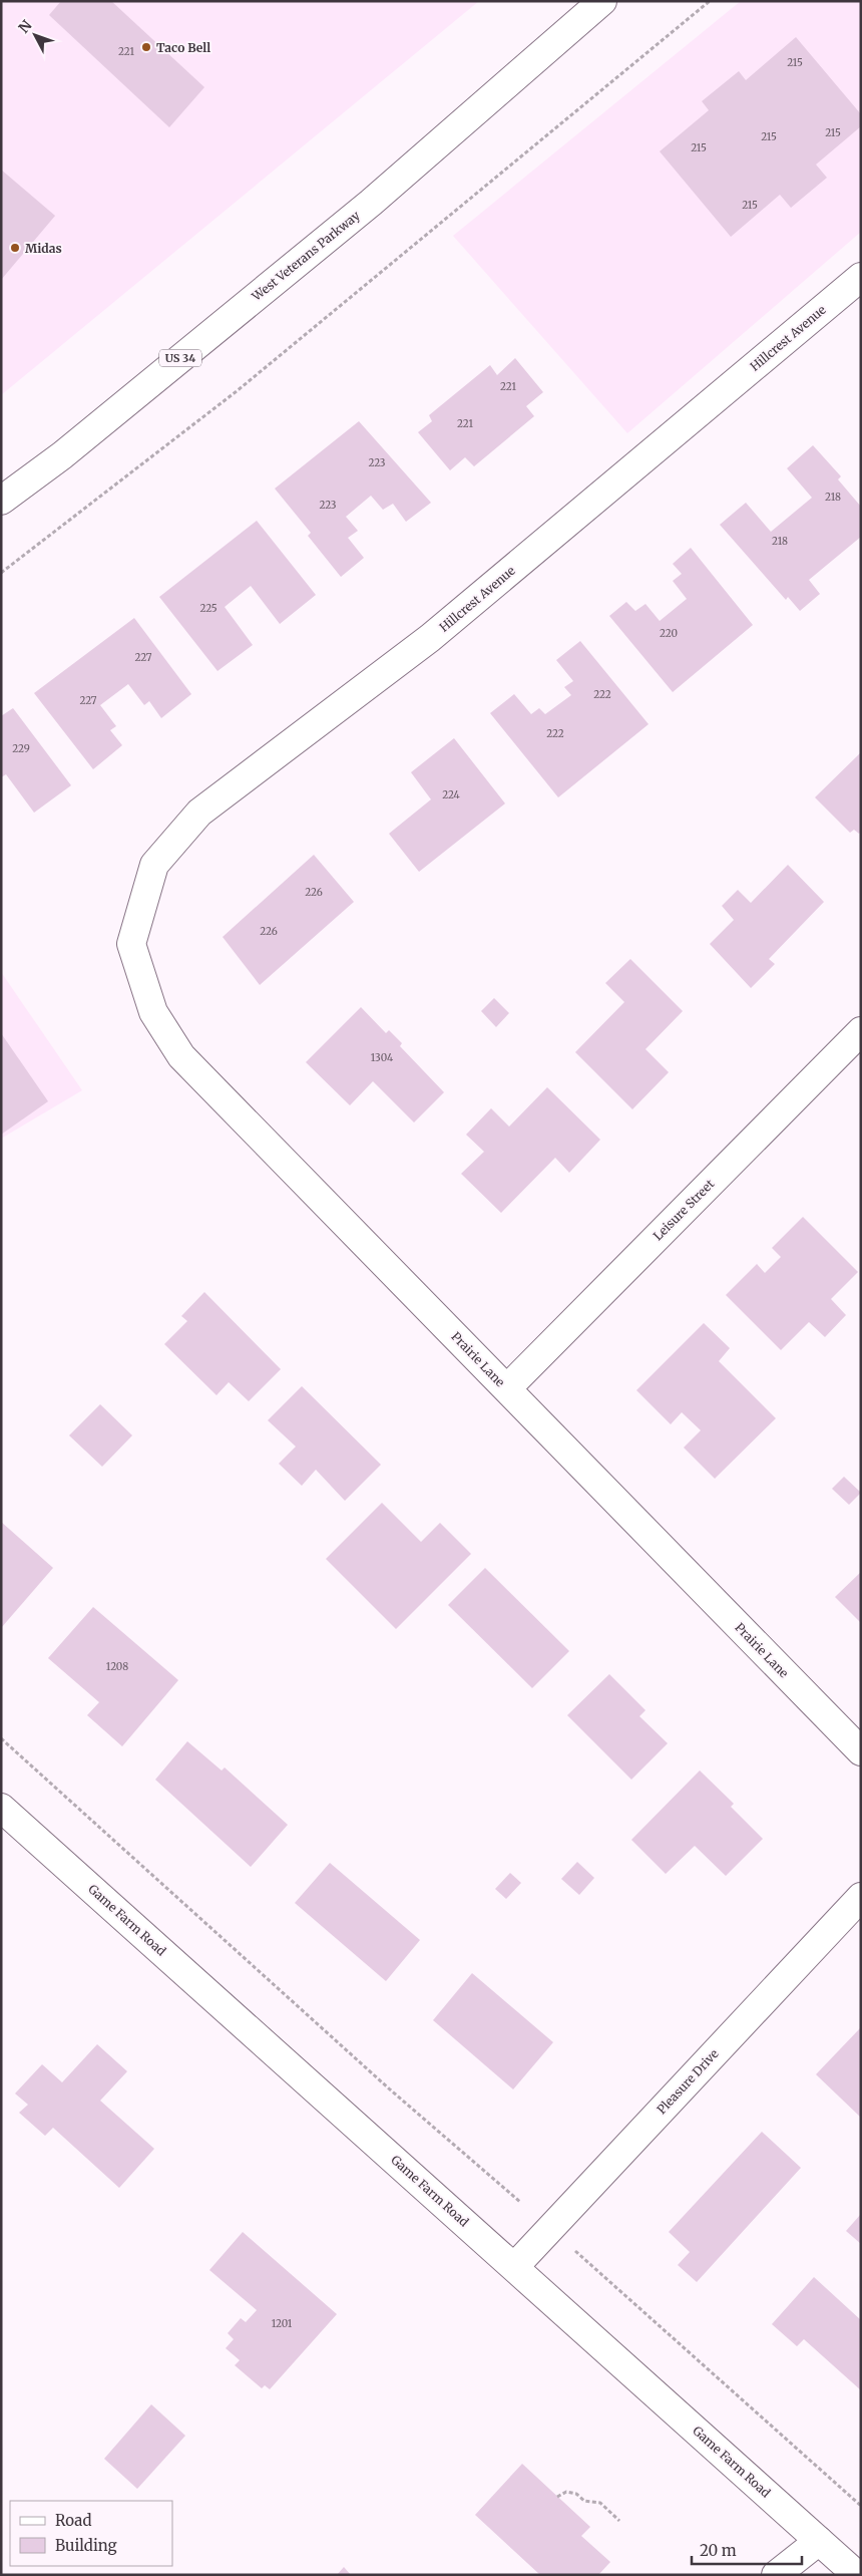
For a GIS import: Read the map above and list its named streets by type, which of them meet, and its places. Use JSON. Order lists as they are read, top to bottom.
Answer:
{
  "streets": {
    "street": [
      "West Veterans Parkway",
      "Hillcrest Avenue",
      "US 34",
      "Leisure Street",
      "Prairie Lane",
      "Game Farm Road",
      "Pleasure Drive"
    ]
  },
  "crossings": [
    ["Hillcrest Avenue", "Prairie Lane"],
    ["Leisure Street", "Prairie Lane"],
    ["Game Farm Road", "Pleasure Drive"]
  ],
  "places": ["Taco Bell", "Midas"],
  "house_numbers": [
    "221",
    "215",
    "215",
    "215",
    "215",
    "215",
    "221",
    "221",
    "223",
    "218",
    "223",
    "218",
    "225",
    "220",
    "227",
    "222",
    "227",
    "222",
    "229",
    "224",
    "226",
    "226",
    "1304",
    "1208",
    "1201"
  ],
  "legend": ["Road", "Building"],
  "scale_bar": "20 m",
  "north": "top left"
}
